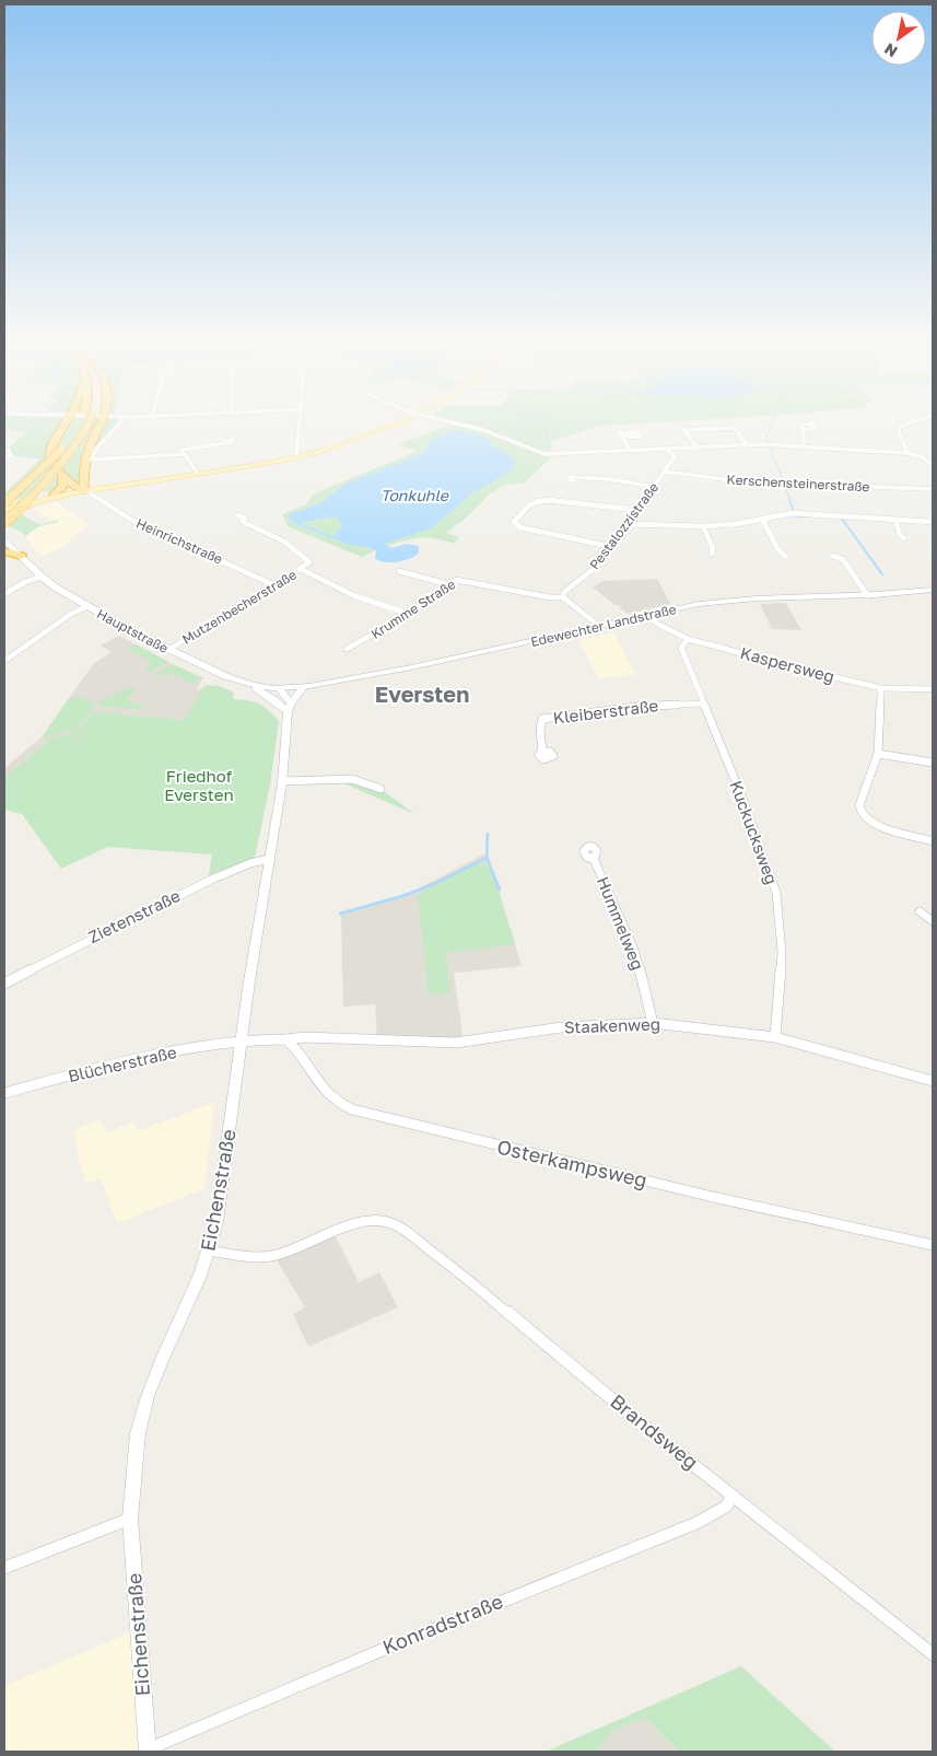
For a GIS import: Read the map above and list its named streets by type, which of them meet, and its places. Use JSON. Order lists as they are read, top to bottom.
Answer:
{
  "streets": {
    "main road": ["Edewechter Landstraße", "Hauptstraße"],
    "street": [
      "Kerschensteinerstraße",
      "Pestalozzistraße",
      "Heinrichstraße",
      "Mutzenbecherstraße",
      "Krumme Straße",
      "Kaspersweg",
      "Kleiberstraße",
      "Kuckucksweg",
      "Zietenstraße",
      "Hummelweg",
      "Staakenweg",
      "Blücherstraße",
      "Osterkampsweg",
      "Eichenstraße",
      "Brandsweg",
      "Konradstraße"
    ]
  },
  "crossings": [
    ["Kerschensteinerstraße", "Pestalozzistraße"],
    ["Pestalozzistraße", "Krumme Straße"],
    ["Heinrichstraße", "Mutzenbecherstraße"],
    ["Mutzenbecherstraße", "Hauptstraße"],
    ["Edewechter Landstraße", "Hauptstraße"],
    ["Edewechter Landstraße", "Kaspersweg"],
    ["Kaspersweg", "Kuckucksweg"],
    ["Kleiberstraße", "Kuckucksweg"],
    ["Kuckucksweg", "Staakenweg"],
    ["Zietenstraße", "Eichenstraße"],
    ["Hummelweg", "Staakenweg"],
    ["Staakenweg", "Osterkampsweg"],
    ["Blücherstraße", "Eichenstraße"],
    ["Eichenstraße", "Brandsweg"],
    ["Eichenstraße", "Konradstraße"],
    ["Brandsweg", "Konradstraße"]
  ],
  "districts": ["Eversten"],
  "water": ["Tonkuhle"],
  "parks": ["Friedhof Eversten"],
  "north": "bottom left"
}
